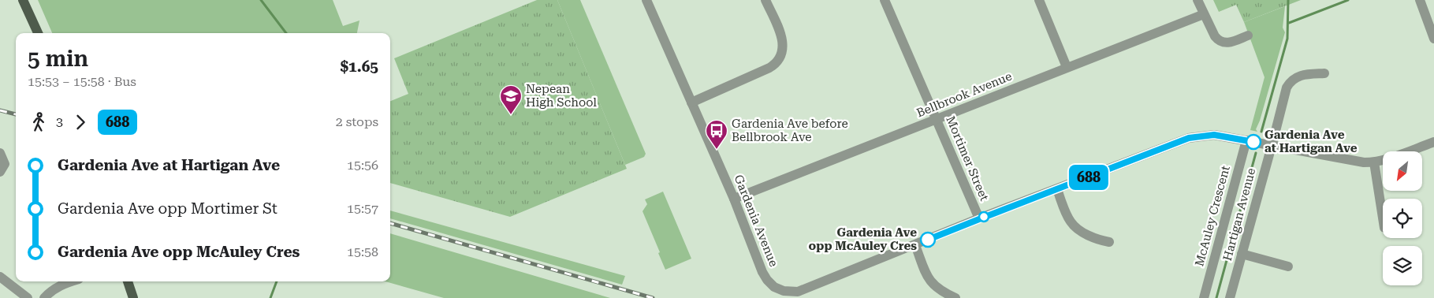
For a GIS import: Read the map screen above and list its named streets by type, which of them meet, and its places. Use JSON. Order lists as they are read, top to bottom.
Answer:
{
  "streets": {
    "street": [
      "Bellbrook Avenue",
      "Mortimer Street",
      "Hartigan Avenue",
      "McAuley Crescent",
      "Gardenia Avenue"
    ]
  },
  "crossings": [
    ["Bellbrook Avenue", "Mortimer Street"],
    ["Bellbrook Avenue", "Gardenia Avenue"],
    ["Mortimer Street", "Gardenia Avenue"],
    ["Hartigan Avenue", "Gardenia Avenue"],
    ["McAuley Crescent", "Gardenia Avenue"]
  ],
  "places": {
    "school or university": ["Nepean High School"],
    "other": ["Gardenia Ave at Hartigan Ave", "Gardenia Ave opp McAuley Cres"],
    "bus stop": ["Gardenia Ave before Bellbrook Ave"]
  },
  "lines": ["bus line 688"],
  "north": "bottom left",
  "page": {
    "on_map": "688",
    "heading": ["5 min", "15:53 – 15:58 · Bus", "$1.65"],
    "legs": ["3", "688", "2 stops"],
    "list": [
      {
        "name": "Gardenia Ave at Hartigan Ave",
        "value": "15:56"
      },
      {
        "name": "Gardenia Ave opp Mortimer St",
        "value": "15:57"
      },
      {
        "name": "Gardenia Ave opp McAuley Cres",
        "value": "15:58"
      }
    ]
  }
}
